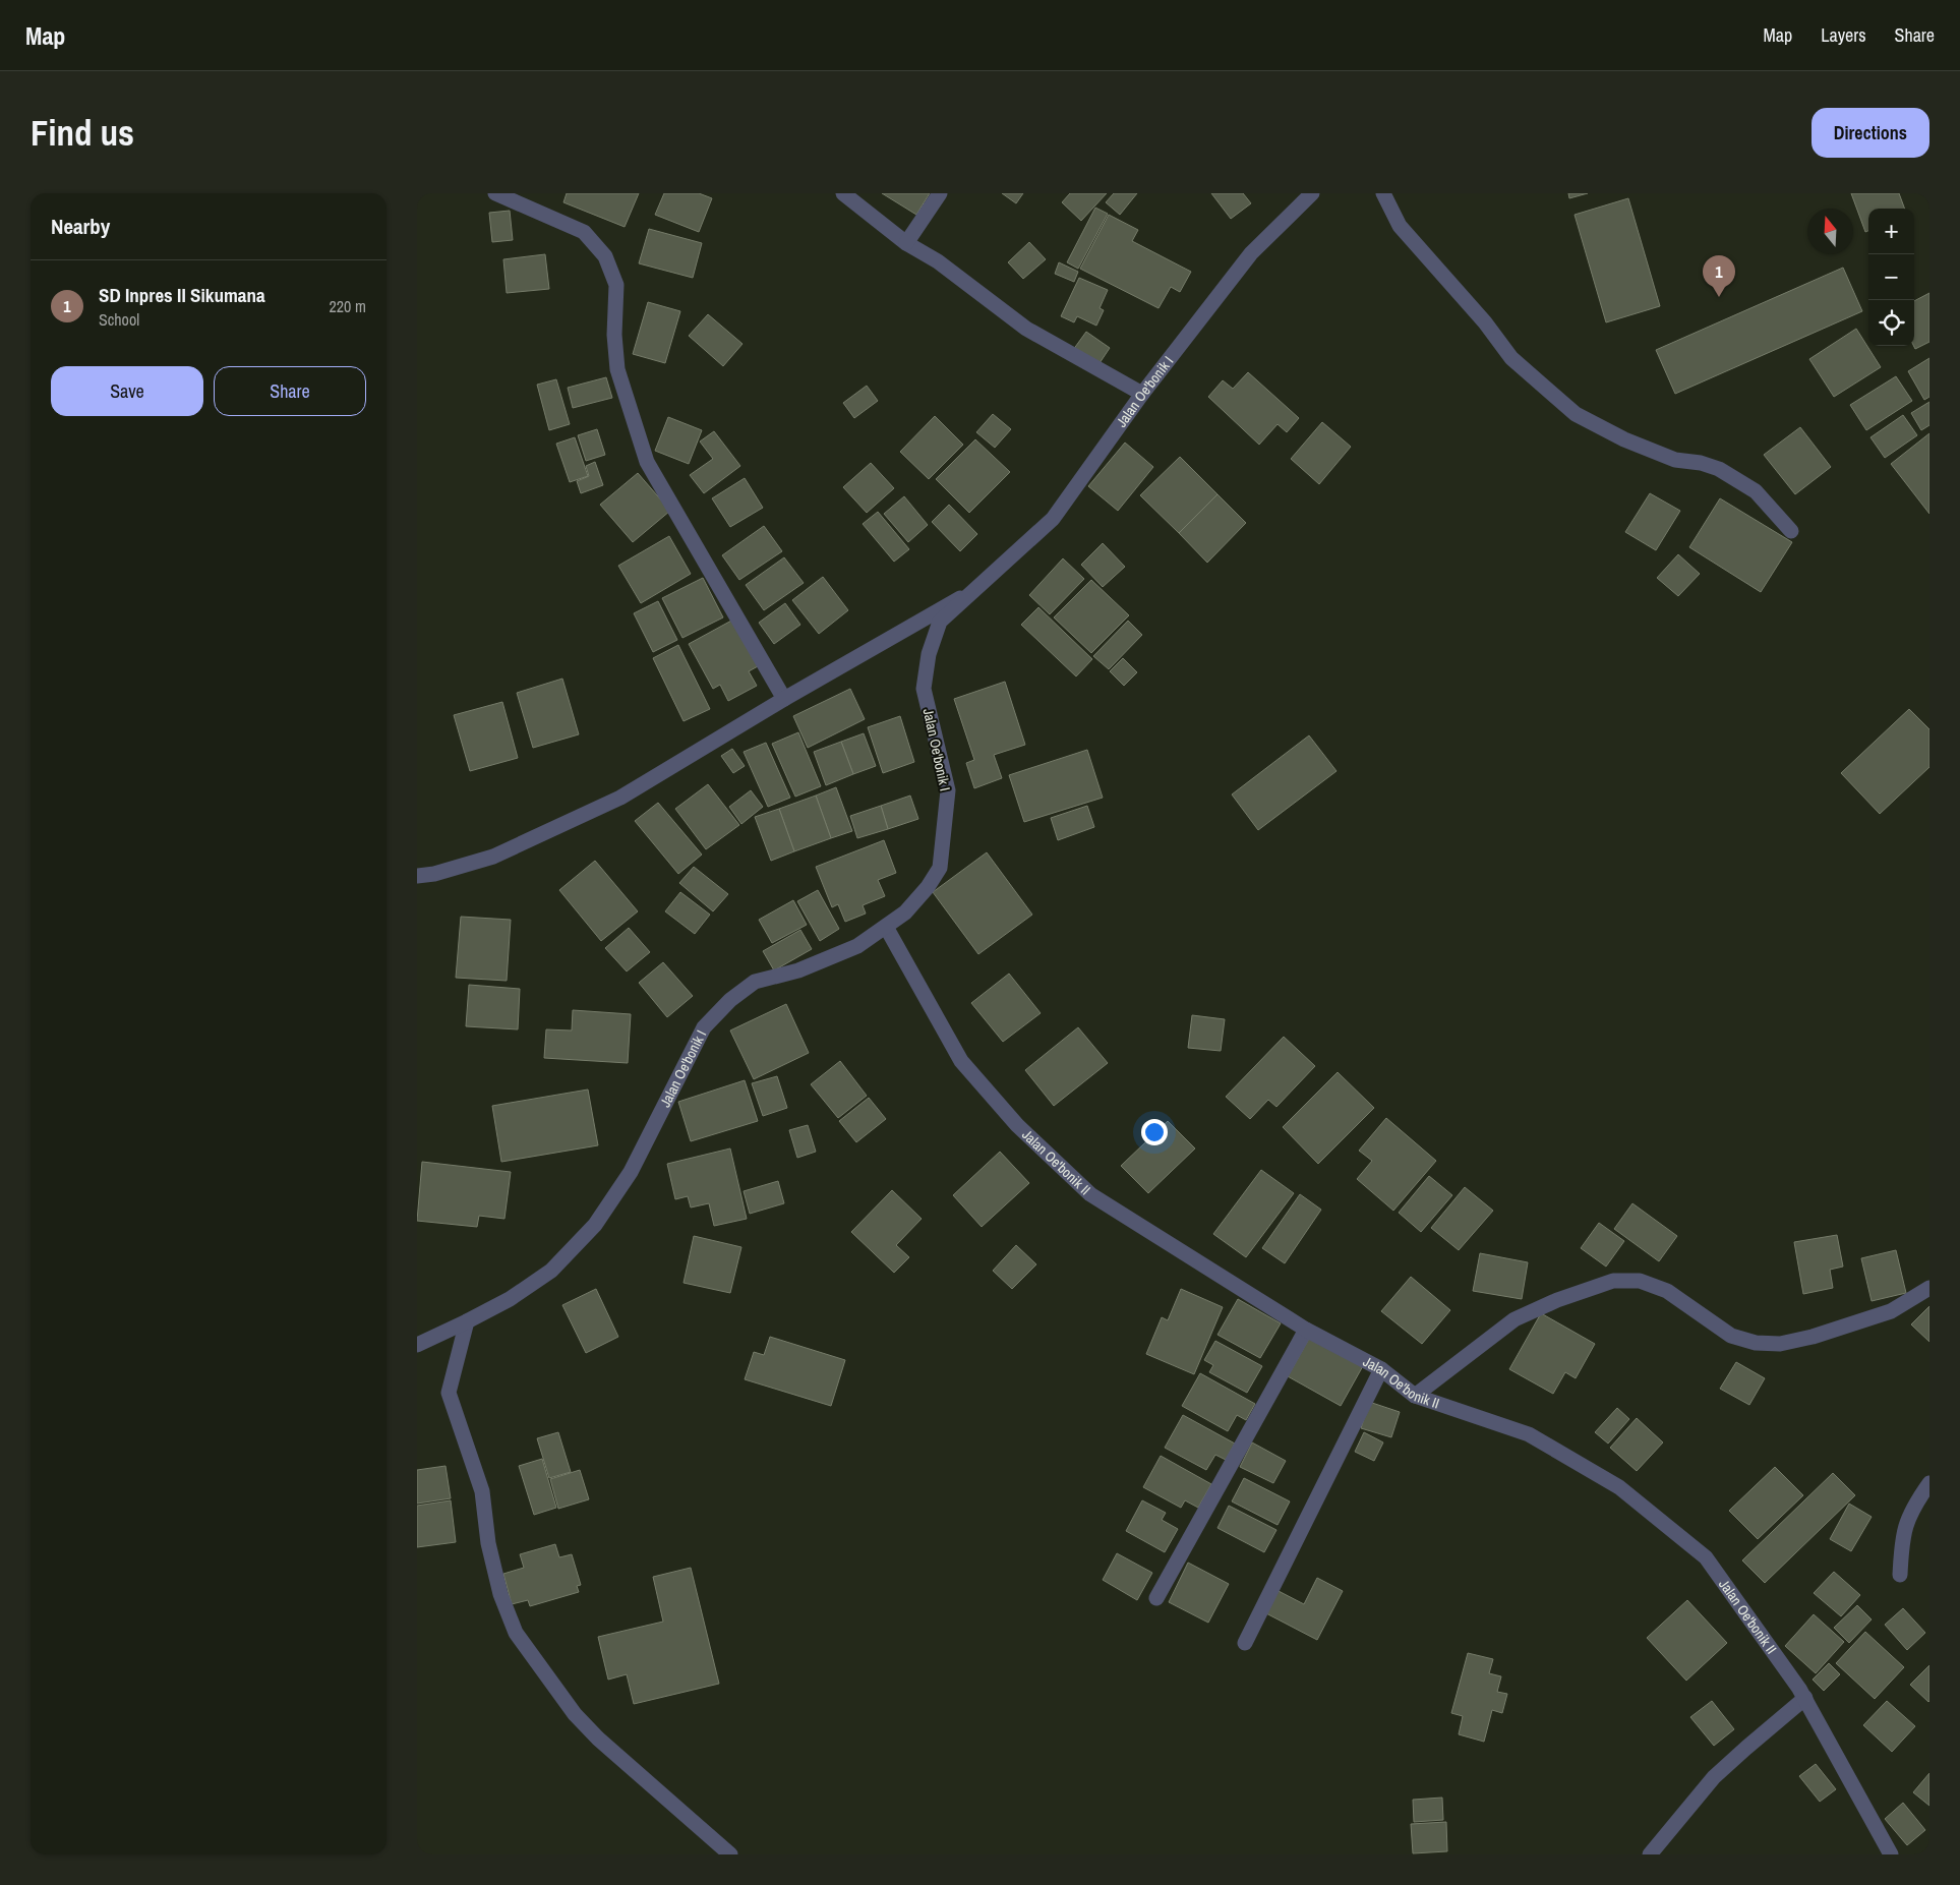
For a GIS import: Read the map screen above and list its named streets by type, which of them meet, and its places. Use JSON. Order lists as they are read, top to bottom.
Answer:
{
  "streets": {
    "street": ["Jalan Oe'bonik I", "Jalan Oe'bonik II"]
  },
  "crossings": [
    ["Jalan Oe'bonik I", "Jalan Oe'bonik II"]
  ],
  "north": "top",
  "page": {
    "header": "Map",
    "nav": ["Map", "Layers", "Share"],
    "buttons": [
      "Directions",
      ["Save", "Share"]
    ],
    "title": "Find us",
    "heading": "Nearby",
    "map_buttons": ["+", "−"],
    "pins": "1",
    "list": [
      {
        "mark": "1",
        "name": "SD Inpres II Sikumana",
        "note": "School",
        "value": "220 m"
      }
    ]
  }
}
